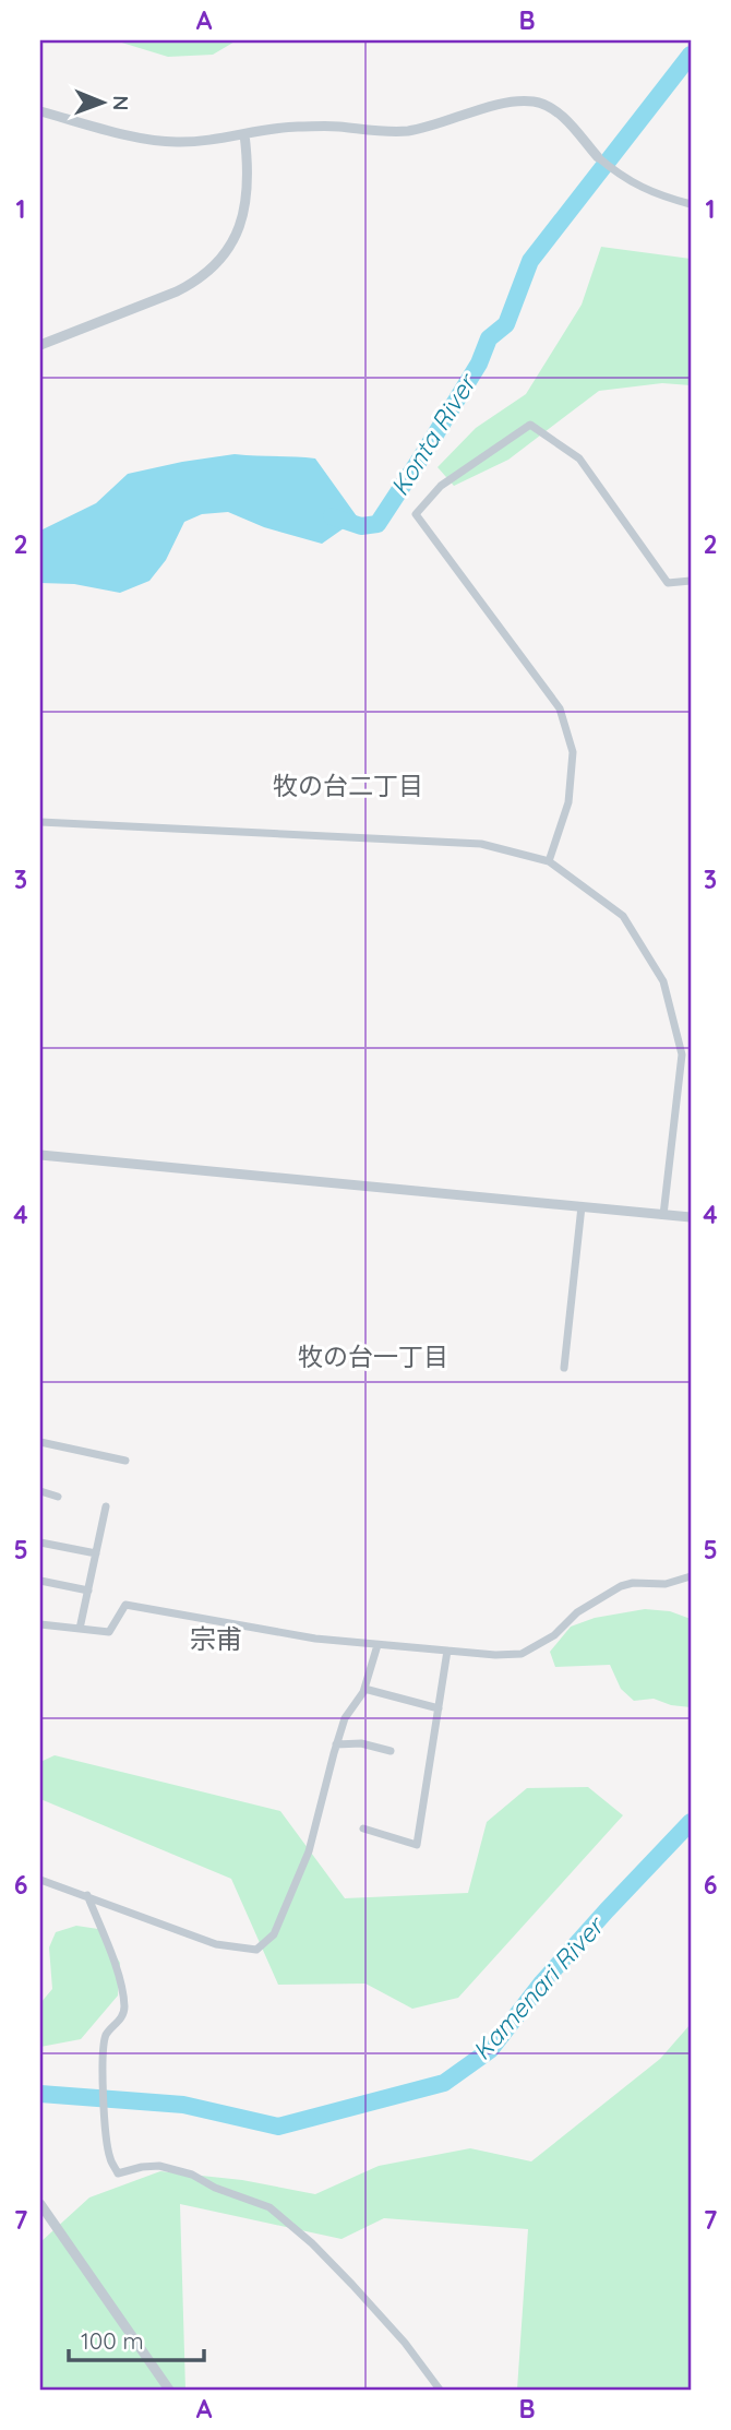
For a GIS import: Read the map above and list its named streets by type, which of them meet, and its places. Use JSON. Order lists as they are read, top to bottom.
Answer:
{
  "districts": ["牧の台二丁目", "牧の台一丁目", "宗甫"],
  "water": ["Konta River", "Kamenari River"],
  "scale_bar": "100 m",
  "north": "right",
  "grid": {
    "columns": ["A", "B"],
    "rows": [
      "1",
      "2",
      "3",
      "4",
      "5",
      "6",
      "7"
    ]
  }
}
